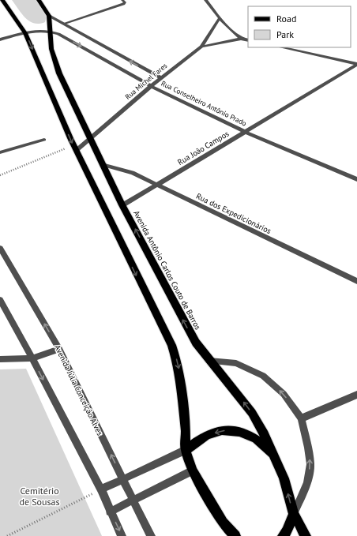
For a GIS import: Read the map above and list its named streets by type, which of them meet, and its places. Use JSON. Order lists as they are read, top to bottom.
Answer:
{
  "streets": {
    "main road": ["Avenida Antônio Carlos Couto de Barros"],
    "street": [
      "Rua Michel Fares",
      "Rua Conselheiro Antônio Prado",
      "Rua João Campos",
      "Rua dos Expedicionários",
      "Avenida Júlia Conceição Alves"
    ]
  },
  "crossings": [
    ["Rua Michel Fares", "Rua Conselheiro Antônio Prado"],
    ["Rua Michel Fares", "Avenida Antônio Carlos Couto de Barros"],
    ["Rua Conselheiro Antônio Prado", "Rua João Campos"],
    ["Rua Conselheiro Antônio Prado", "Avenida Antônio Carlos Couto de Barros"],
    ["Rua João Campos", "Rua dos Expedicionários"],
    ["Rua João Campos", "Avenida Antônio Carlos Couto de Barros"],
    ["Rua dos Expedicionários", "Avenida Antônio Carlos Couto de Barros"]
  ],
  "parks": ["Cemitério de Sousas"],
  "legend": ["Road", "Park"]
}
